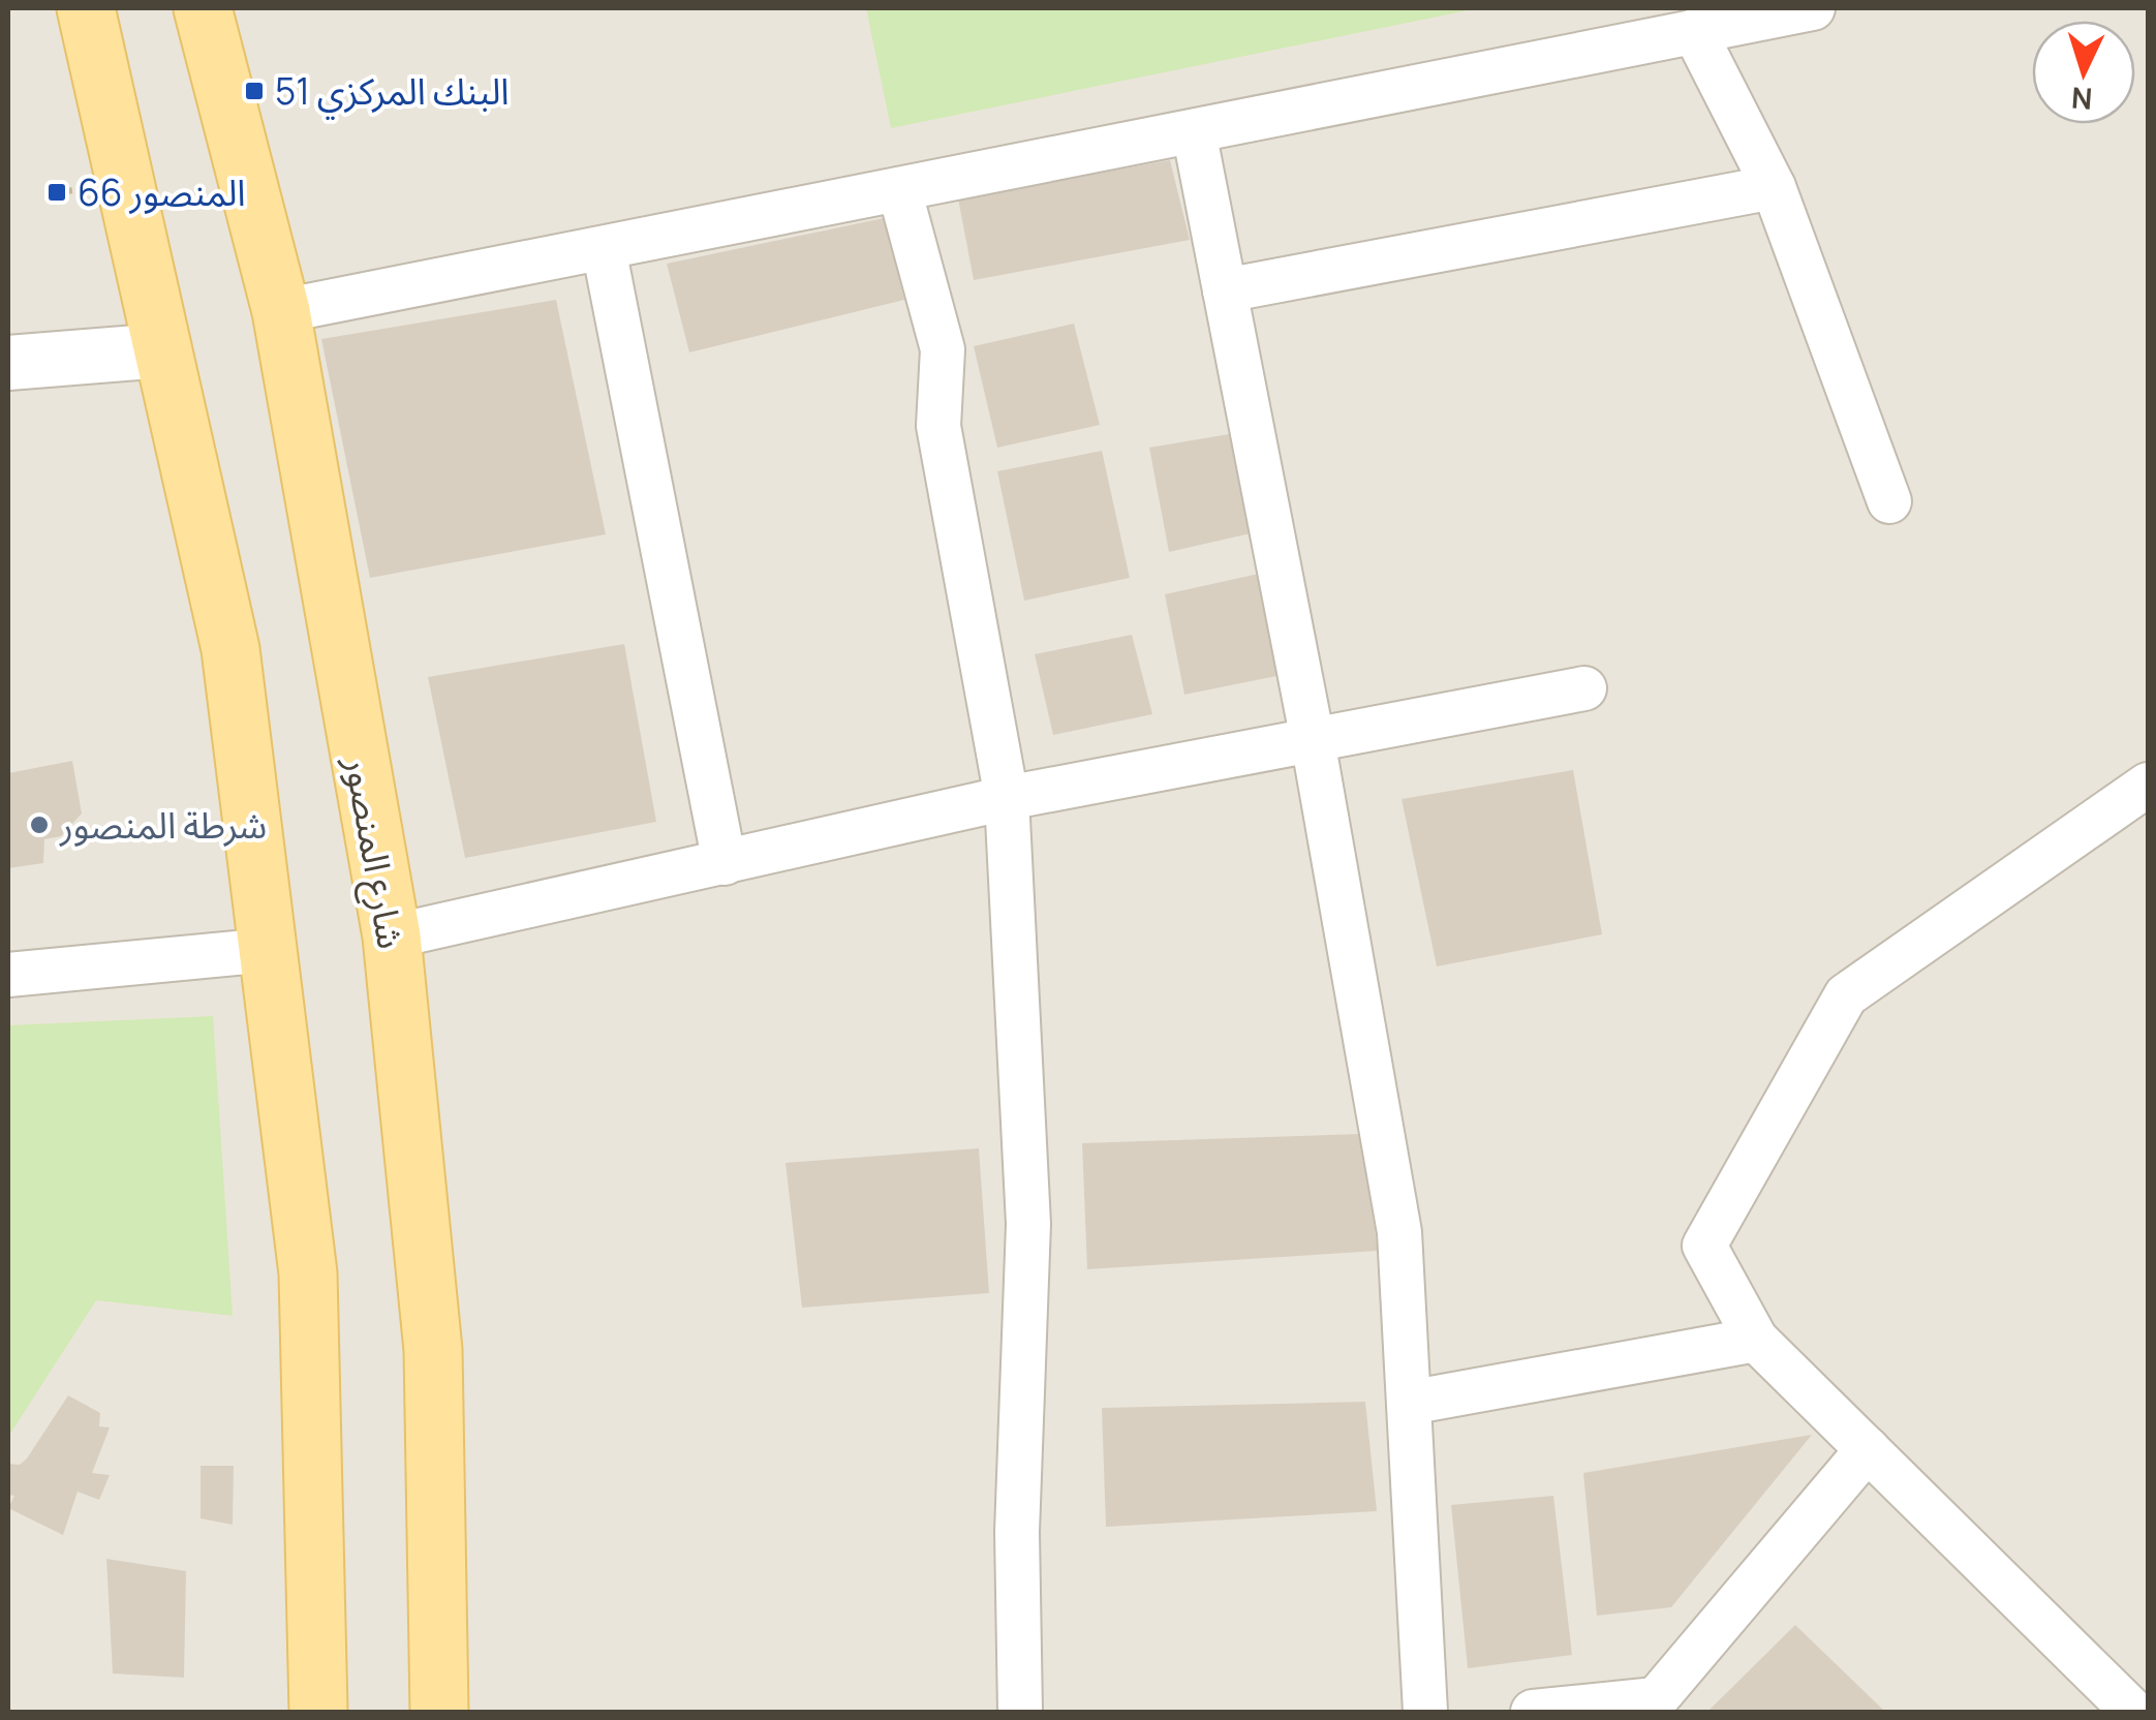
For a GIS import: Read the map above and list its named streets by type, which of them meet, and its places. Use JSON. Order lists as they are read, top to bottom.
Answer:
{
  "streets": {
    "main road": ["شارع المنصور"]
  },
  "places": {
    "transit": ["البنك المركزي 51", "المنصور 66"],
    "other": ["شرطة المنصور"]
  },
  "north": "bottom"
}
